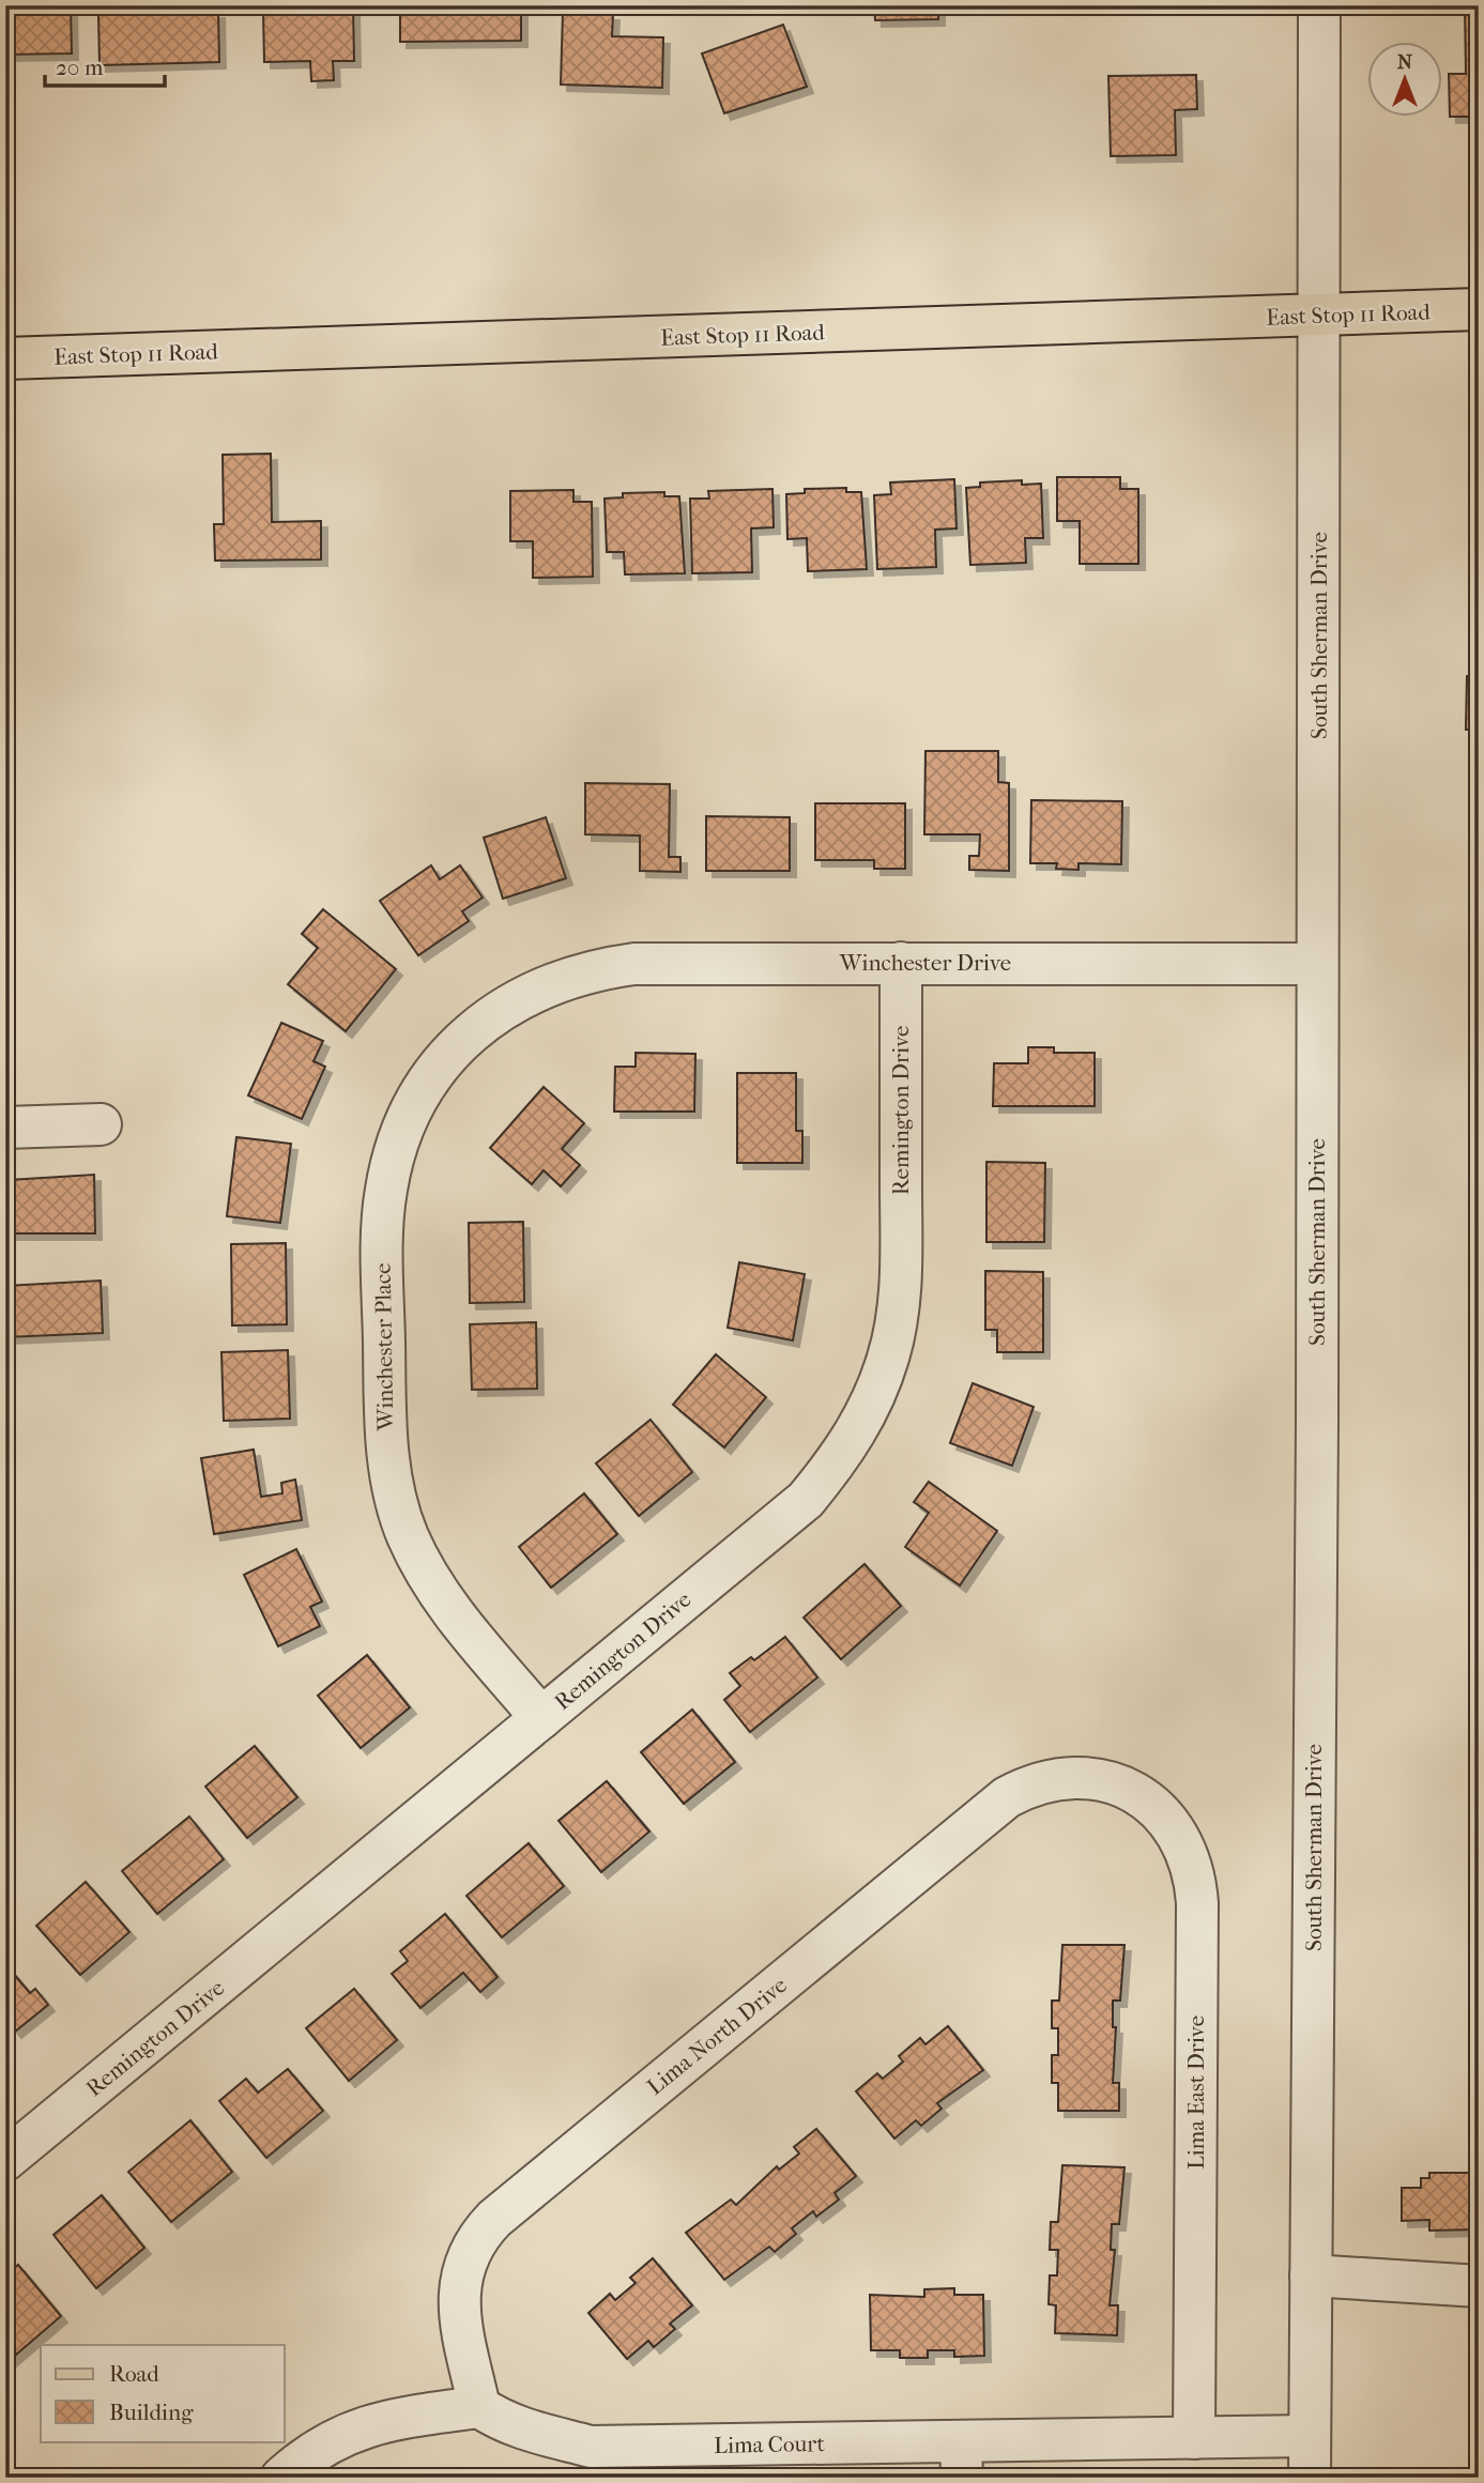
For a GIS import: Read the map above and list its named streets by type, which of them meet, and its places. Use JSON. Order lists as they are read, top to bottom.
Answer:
{
  "streets": {
    "main road": ["East Stop 11 Road"],
    "street": [
      "South Sherman Drive",
      "Winchester Drive",
      "Remington Drive",
      "Winchester Place",
      "Lima North Drive",
      "Lima East Drive",
      "Lima Court"
    ]
  },
  "crossings": [
    ["East Stop 11 Road", "South Sherman Drive"],
    ["South Sherman Drive", "Winchester Drive"],
    ["South Sherman Drive", "Lima Court"],
    ["Winchester Drive", "Remington Drive"],
    ["Winchester Drive", "Winchester Place"],
    ["Remington Drive", "Winchester Place"],
    ["Lima North Drive", "Lima East Drive"],
    ["Lima North Drive", "Lima Court"],
    ["Lima East Drive", "Lima Court"]
  ],
  "legend": ["Road", "Building"],
  "scale_bar": "20 m",
  "north": "top"
}
